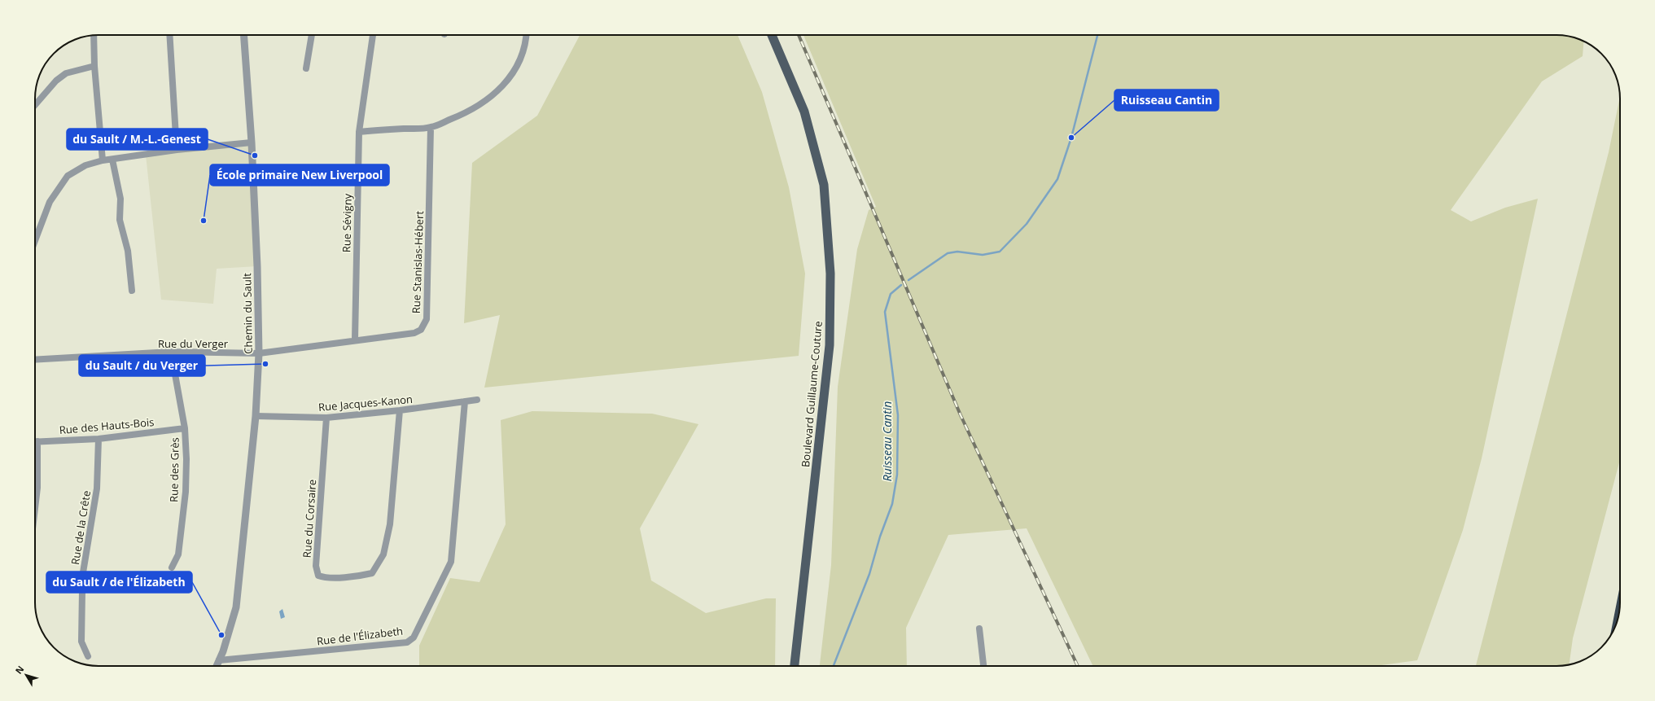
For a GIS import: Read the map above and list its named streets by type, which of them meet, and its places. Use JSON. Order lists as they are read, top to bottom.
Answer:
{
  "streets": {
    "main road": ["Boulevard Guillaume-Couture"],
    "street": [
      "Rue Sévigny",
      "Rue Stanislas-Hébert",
      "Chemin du Sault",
      "Rue du Verger",
      "Rue Jacques-Kanon",
      "Rue des Hauts-Bois",
      "Rue des Grès",
      "Rue du Corsaire",
      "Rue de la Crête",
      "Rue de l'Élizabeth"
    ]
  },
  "crossings": [
    ["Rue Sévigny", "Rue Stanislas-Hébert"],
    ["Rue Sévigny", "Rue du Verger"],
    ["Rue Stanislas-Hébert", "Rue du Verger"],
    ["Chemin du Sault", "Rue du Verger"],
    ["Chemin du Sault", "Rue Jacques-Kanon"],
    ["Chemin du Sault", "Rue de l'Élizabeth"],
    ["Rue du Verger", "Rue des Grès"],
    ["Rue Jacques-Kanon", "Rue du Corsaire"],
    ["Rue Jacques-Kanon", "Rue de l'Élizabeth"],
    ["Rue des Hauts-Bois", "Rue des Grès"],
    ["Rue des Hauts-Bois", "Rue de la Crête"]
  ],
  "water": ["Ruisseau Cantin"],
  "places": [
    "Ruisseau Cantin",
    "du Sault / M.-L.-Genest",
    "École primaire New Liverpool",
    "du Sault / du Verger",
    "du Sault / de l'Élizabeth"
  ],
  "north": "top left"
}
